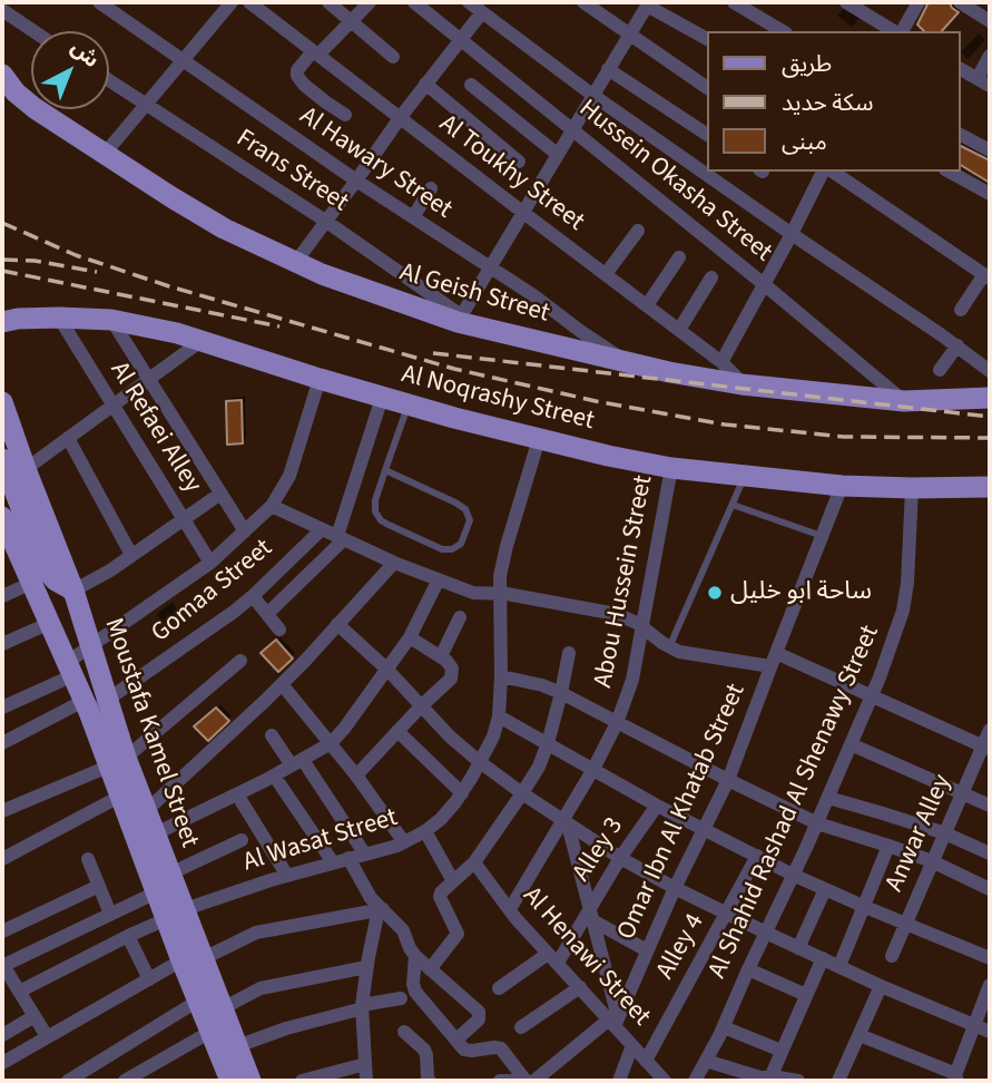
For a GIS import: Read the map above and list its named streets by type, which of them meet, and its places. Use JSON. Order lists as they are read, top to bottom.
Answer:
{
  "streets": {
    "main road": ["Al Geish Street", "Al Noqrashy Street", "Moustafa Kamel Street"],
    "street": [
      "Al Hawary Street",
      "Frans Street",
      "Al Toukhy Street",
      "Hussein Okasha Street",
      "Al Refaei Alley",
      "Abou Hussein Street",
      "Gomaa Street",
      "Al Shahid Rashad Al Shenawy Street",
      "Omar Ibn Al Khatab Street",
      "Anwar Alley",
      "Al Wasat Street",
      "Alley 3",
      "Alley 4",
      "Al Henawi Street"
    ]
  },
  "crossings": [
    ["Al Hawary Street", "Al Geish Street"],
    ["Frans Street", "Al Geish Street"],
    ["Al Toukhy Street", "Al Geish Street"],
    ["Hussein Okasha Street", "Al Geish Street"],
    ["Al Noqrashy Street", "Al Refaei Alley"],
    ["Al Noqrashy Street", "Abou Hussein Street"],
    ["Al Noqrashy Street", "Al Shahid Rashad Al Shenawy Street"],
    ["Al Noqrashy Street", "Omar Ibn Al Khatab Street"],
    ["Al Noqrashy Street", "Al Wasat Street"],
    ["Abou Hussein Street", "Al Henawi Street"],
    ["Gomaa Street", "Moustafa Kamel Street"],
    ["Moustafa Kamel Street", "Al Wasat Street"],
    ["Omar Ibn Al Khatab Street", "Al Henawi Street"],
    ["Alley 3", "Al Henawi Street"],
    ["Alley 4", "Al Henawi Street"]
  ],
  "places": ["ساحة ابو خليل"],
  "legend": ["طريق", "سكة حديد", "مبنى"],
  "north": "top right"
}
